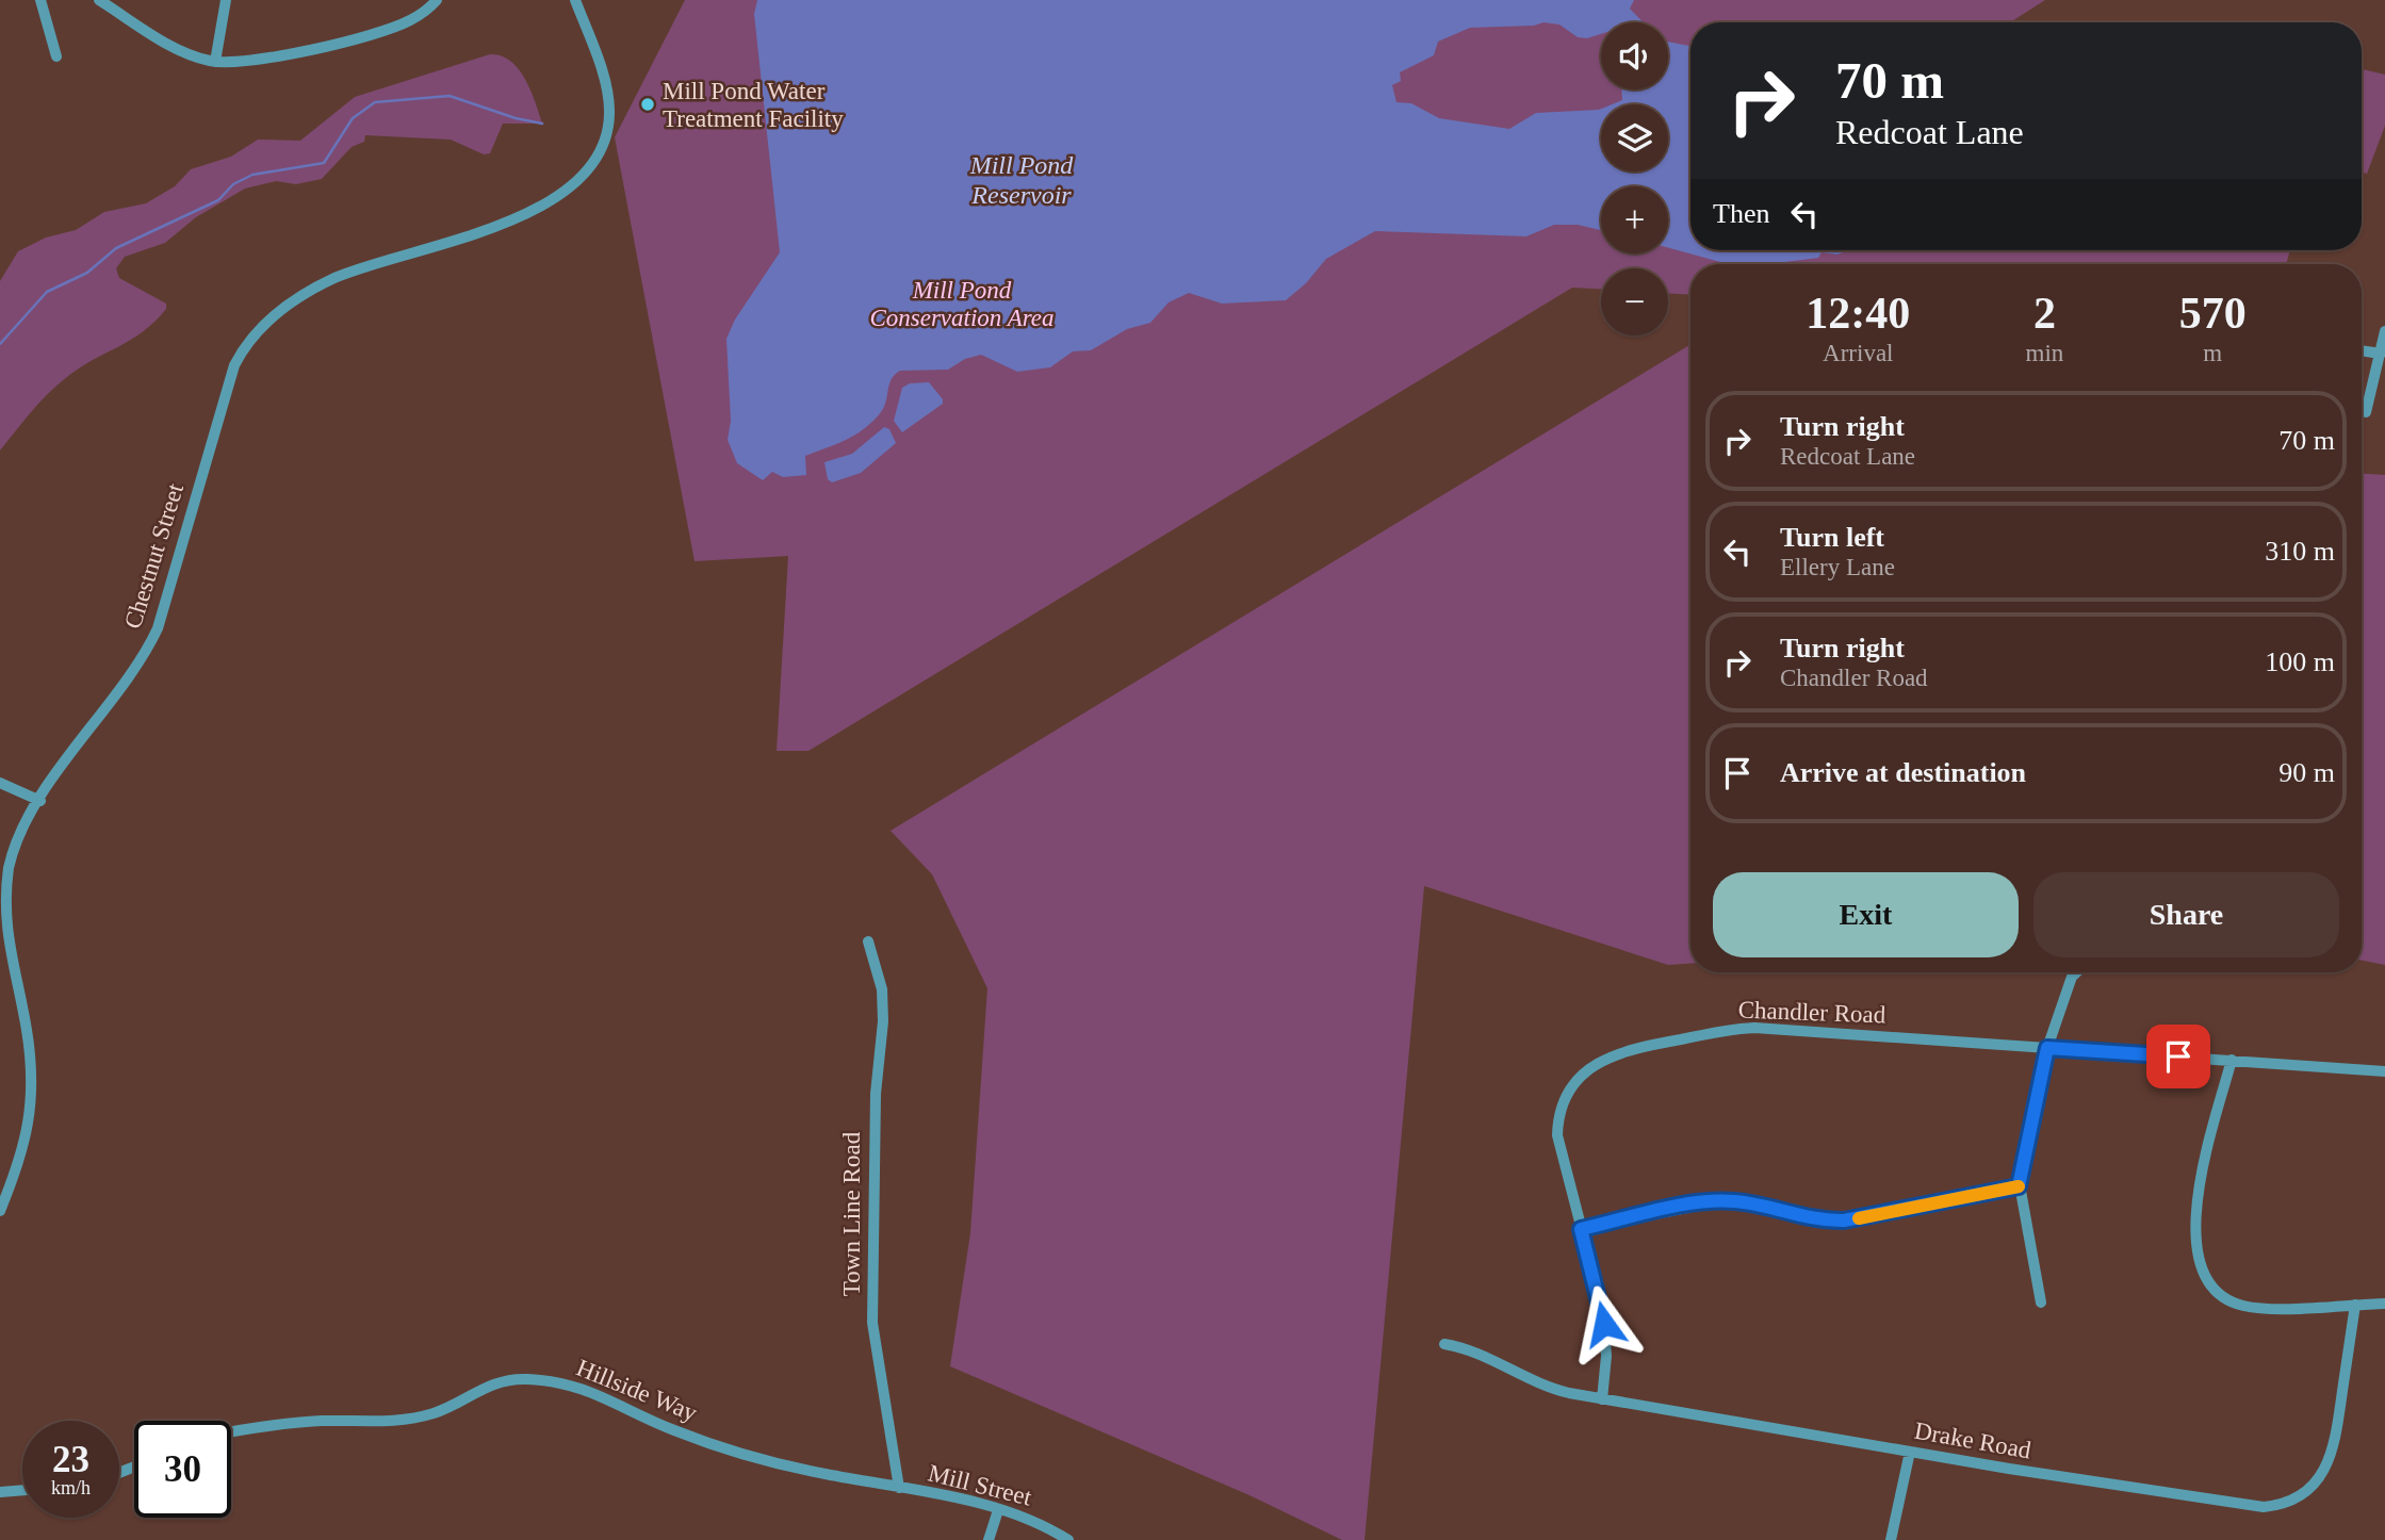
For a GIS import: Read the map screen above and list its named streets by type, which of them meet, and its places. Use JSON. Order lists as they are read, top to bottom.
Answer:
{
  "streets": {
    "street": [
      "Chestnut Street",
      "Chandler Road",
      "Town Line Road",
      "Hillside Way",
      "Drake Road",
      "Mill Street"
    ]
  },
  "crossings": [
    ["Chandler Road", "Drake Road"],
    ["Town Line Road", "Mill Street"],
    ["Hillside Way", "Mill Street"]
  ],
  "water": ["Mill Pond Reservoir"],
  "parks": ["Mill Pond Conservation Area"],
  "places": ["Mill Pond Water Treatment Facility"],
  "page": {
    "map_buttons": ["+", "−"],
    "turn": ["70 m", "Redcoat Lane"],
    "then": "Then",
    "eta": [
      "12:40",
      "Arrival",
      "2",
      "min",
      "570",
      "m"
    ],
    "list": [
      {
        "name": "Turn right",
        "note": "Redcoat Lane",
        "value": "70 m"
      },
      {
        "name": "Turn left",
        "note": "Ellery Lane",
        "value": "310 m"
      },
      {
        "name": "Turn right",
        "note": "Chandler Road",
        "value": "100 m"
      },
      {
        "name": "Arrive at destination",
        "value": "90 m"
      }
    ],
    "buttons": ["Exit", "Share"],
    "speed": "23 km/h",
    "limit": "30"
  }
}
